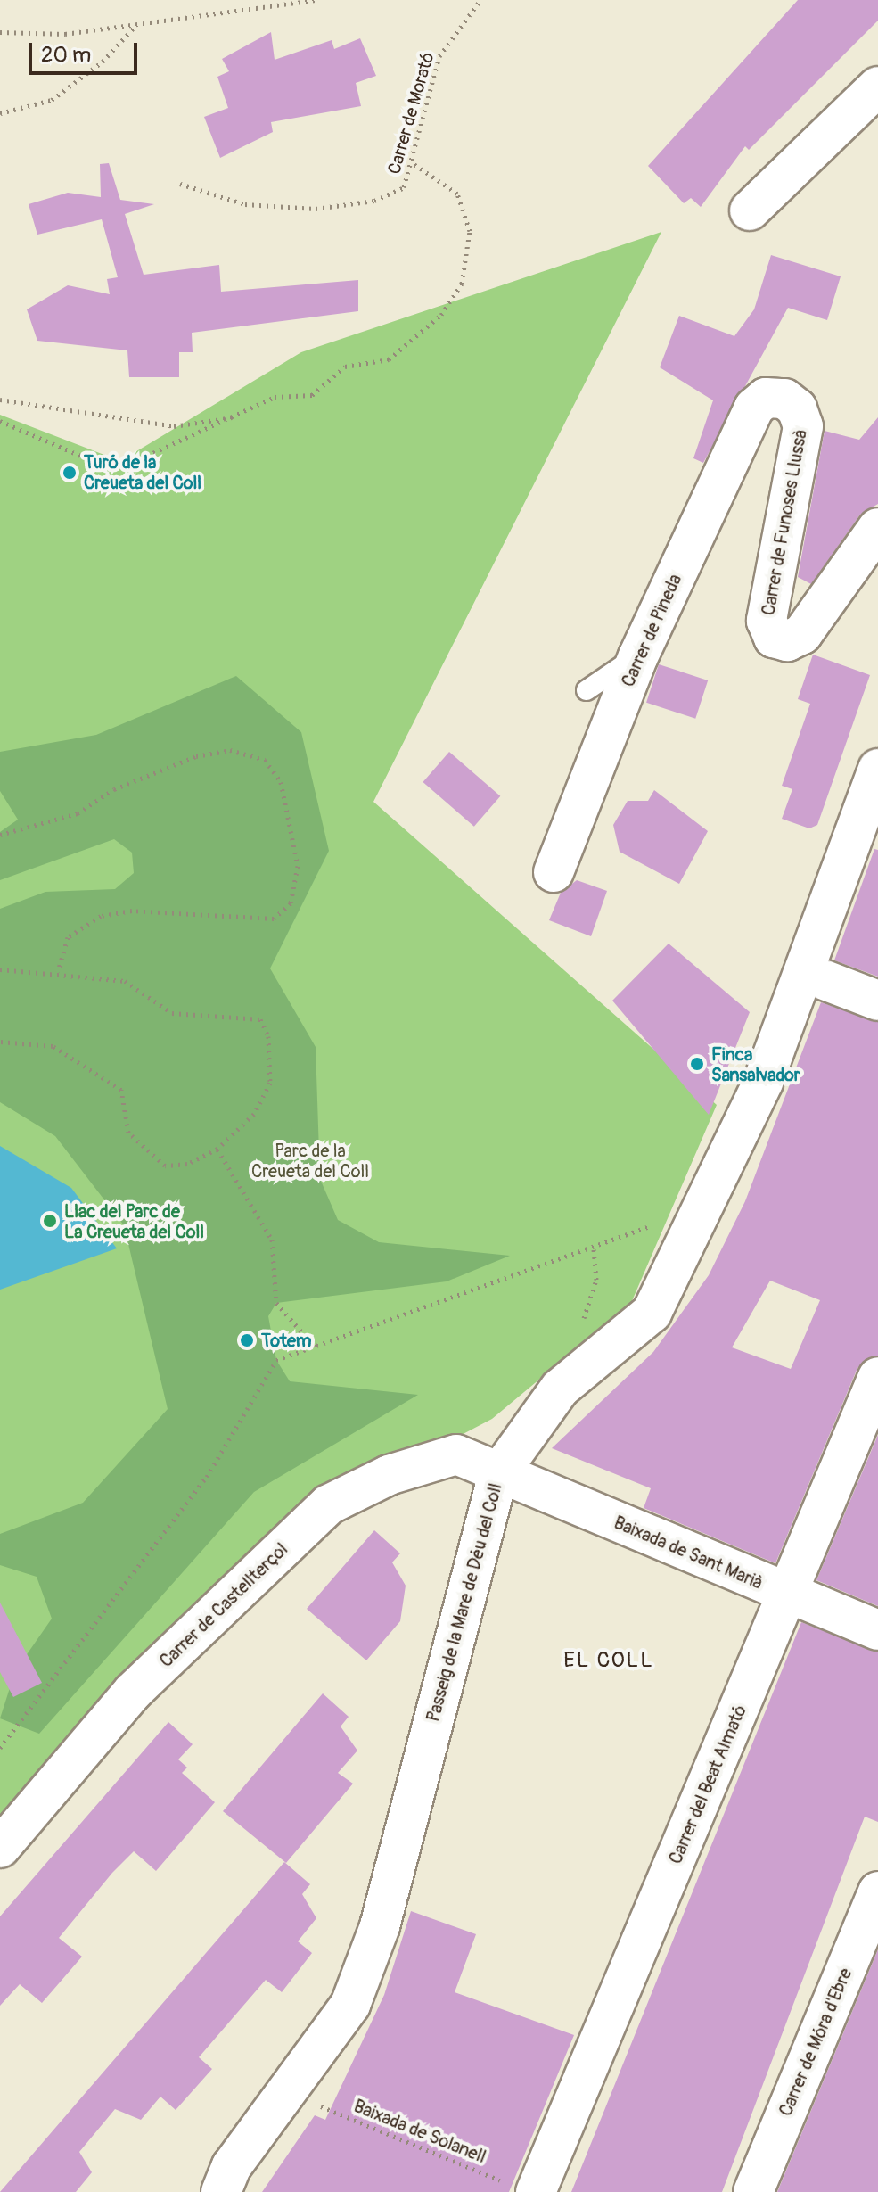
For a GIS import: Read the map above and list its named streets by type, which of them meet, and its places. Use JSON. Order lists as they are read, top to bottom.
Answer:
{
  "streets": {
    "street": [
      "Carrer de Funoses Llussà",
      "Carrer de Pineda",
      "Baixada de Sant Marià",
      "Passeig de la Mare de Déu del Coll",
      "Carrer de Castellterçol",
      "Carrer del Beat Almató",
      "Carrer de Móra d'Ebre"
    ],
    "path": ["Carrer de Morató", "Baixada de Solanell"]
  },
  "crossings": [
    ["Carrer de Funoses Llussà", "Carrer de Pineda"],
    ["Baixada de Sant Marià", "Passeig de la Mare de Déu del Coll"],
    ["Baixada de Sant Marià", "Carrer de Castellterçol"],
    ["Baixada de Sant Marià", "Carrer del Beat Almató"],
    ["Passeig de la Mare de Déu del Coll", "Carrer de Castellterçol"],
    ["Carrer del Beat Almató", "Baixada de Solanell"]
  ],
  "districts": ["EL COLL"],
  "parks": ["Parc de la Creueta del Coll"],
  "places": [
    "Turó de la Creueta del Coll",
    "Finca Sansalvador",
    "Llac del Parc de La Creueta del Coll",
    "Totem"
  ],
  "scale_bar": "20 m"
}
